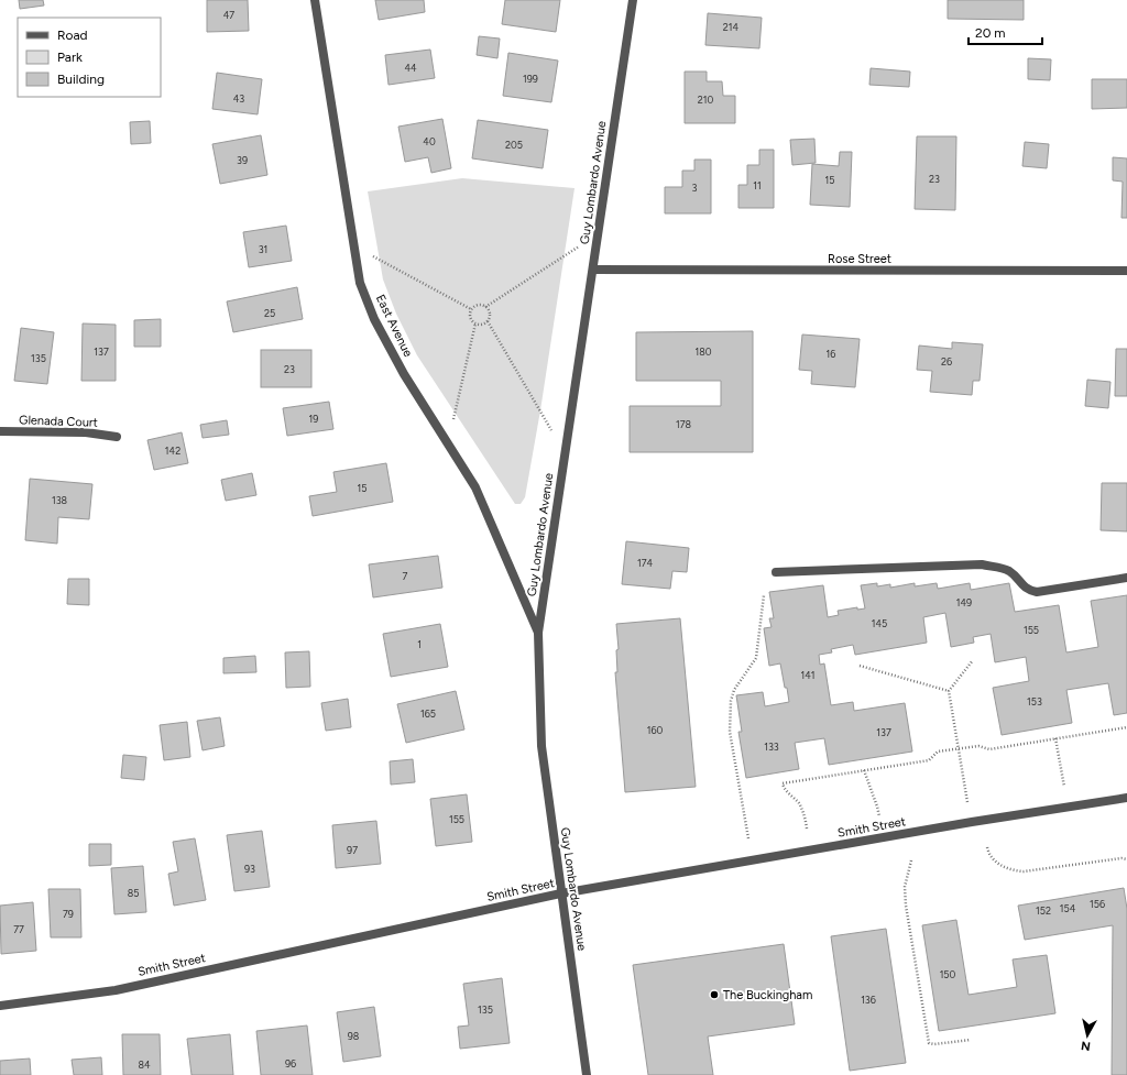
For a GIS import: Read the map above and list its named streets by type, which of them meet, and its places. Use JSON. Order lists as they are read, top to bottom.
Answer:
{
  "streets": {
    "street": [
      "Guy Lombardo Avenue",
      "Rose Street",
      "East Avenue",
      "Glenada Court",
      "Smith Street"
    ]
  },
  "crossings": [
    ["Guy Lombardo Avenue", "Rose Street"],
    ["Guy Lombardo Avenue", "East Avenue"],
    ["Guy Lombardo Avenue", "Smith Street"]
  ],
  "places": ["The Buckingham"],
  "house_numbers": [
    "47",
    "214",
    "44",
    "199",
    "43",
    "210",
    "40",
    "205",
    "39",
    "23",
    "15",
    "11",
    "3",
    "31",
    "25",
    "137",
    "180",
    "16",
    "135",
    "26",
    "23",
    "19",
    "178",
    "142",
    "15",
    "138",
    "174",
    "7",
    "149",
    "145",
    "155",
    "1",
    "141",
    "153",
    "165",
    "160",
    "137",
    "133",
    "155",
    "97",
    "93",
    "85",
    "156",
    "154",
    "152",
    "79",
    "77",
    "150",
    "136",
    "135",
    "98",
    "96",
    "84"
  ],
  "legend": ["Road", "Park", "Building"],
  "scale_bar": "20 m",
  "north": "bottom"
}
